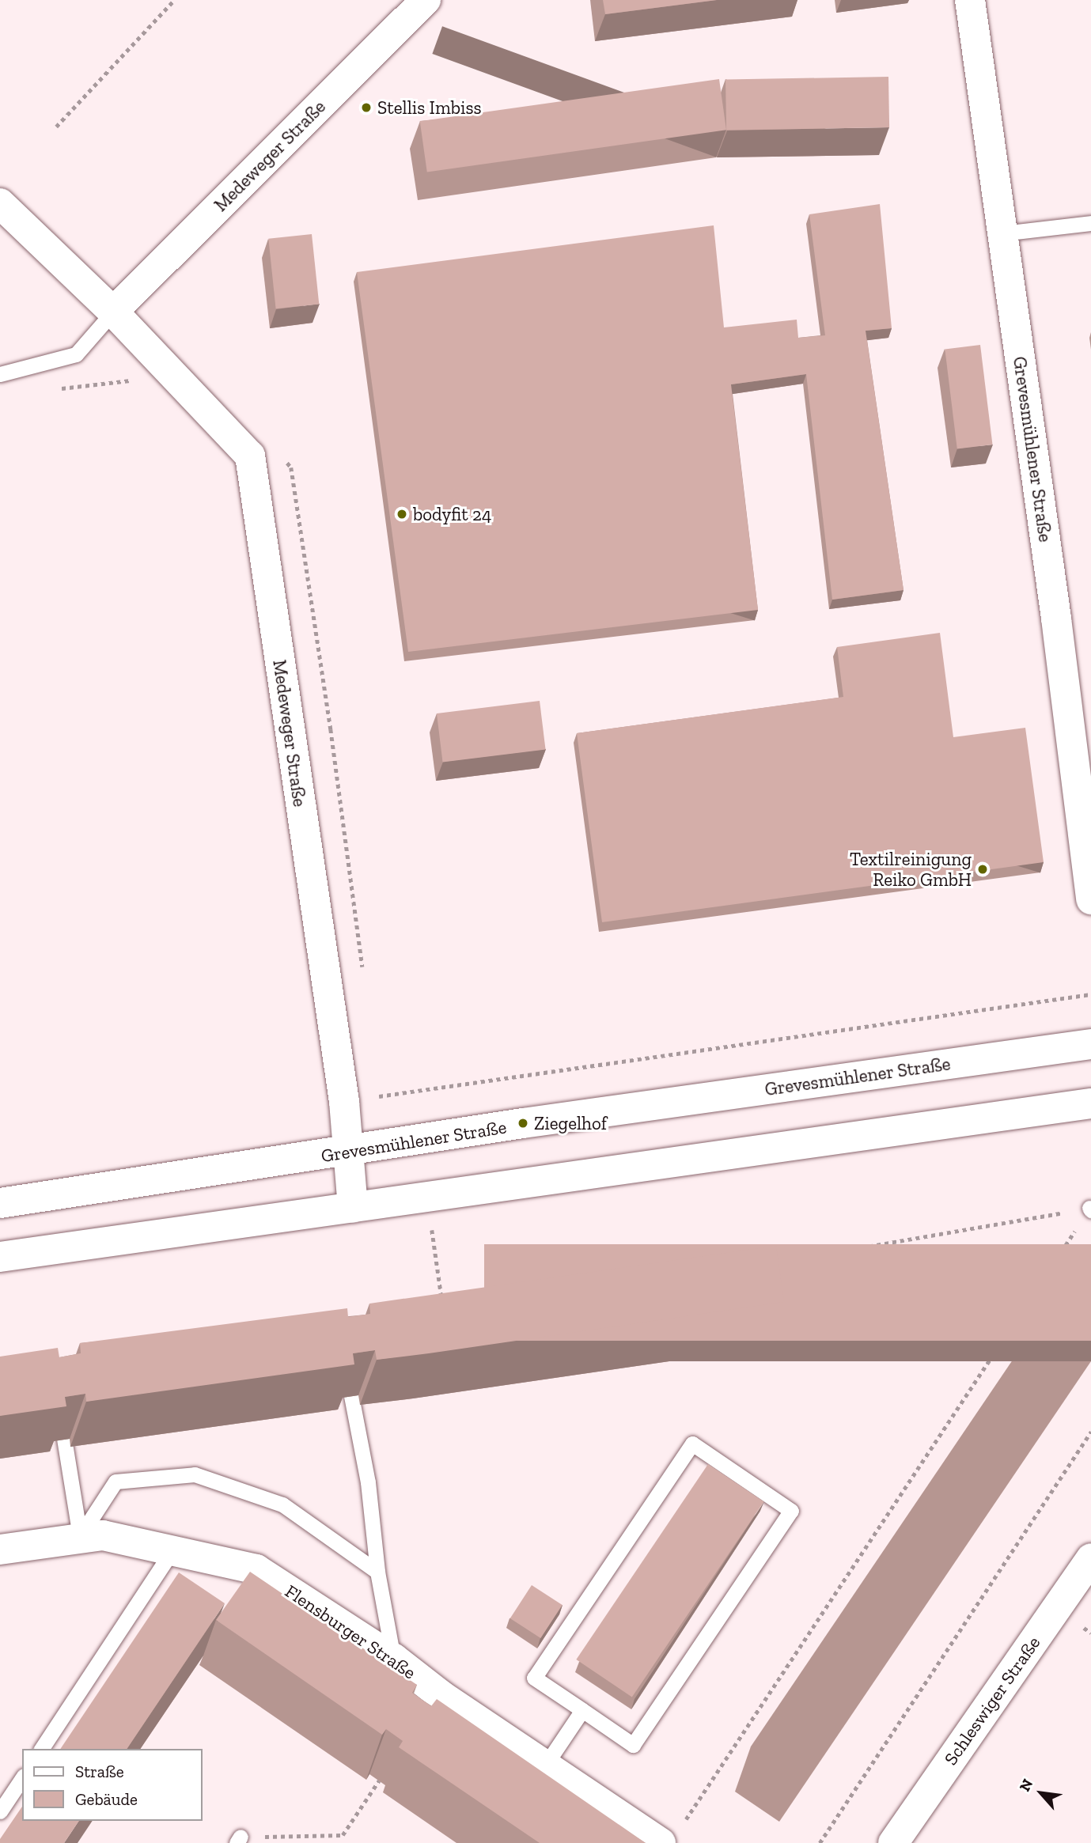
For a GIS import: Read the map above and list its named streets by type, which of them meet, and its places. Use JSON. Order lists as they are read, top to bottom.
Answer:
{
  "streets": {
    "street": [
      "Medeweger Straße",
      "Grevesmühlener Straße",
      "Flensburger Straße",
      "Schleswiger Straße"
    ]
  },
  "crossings": [
    ["Medeweger Straße", "Grevesmühlener Straße"]
  ],
  "places": [
    "Stellis Imbiss",
    "bodyfit 24",
    "Textilreinigung Reiko GmbH",
    "Ziegelhof"
  ],
  "legend": ["Straße", "Gebäude"],
  "north": "top left"
}
